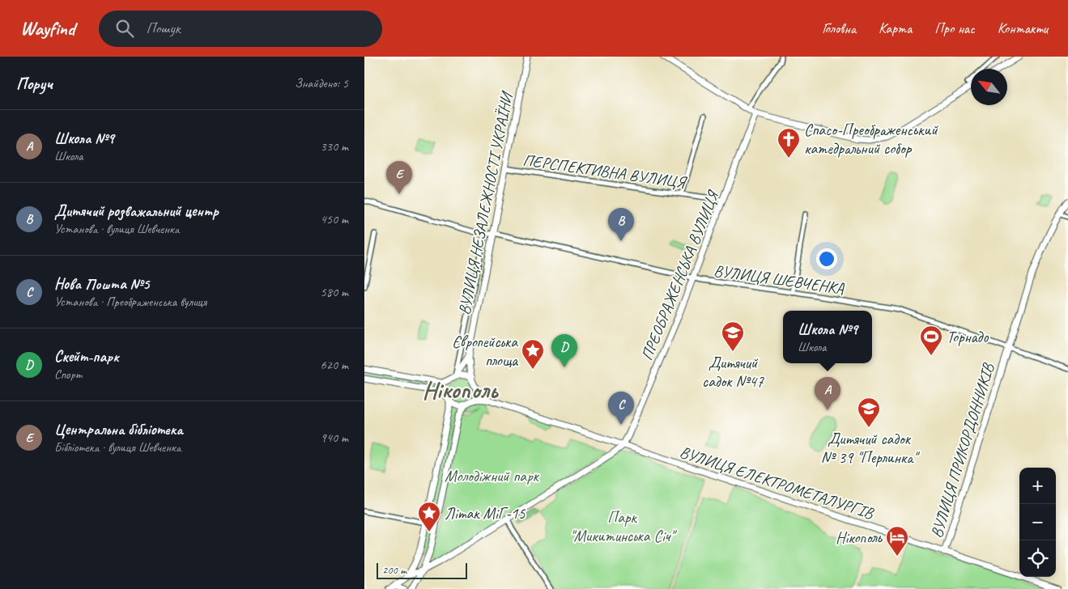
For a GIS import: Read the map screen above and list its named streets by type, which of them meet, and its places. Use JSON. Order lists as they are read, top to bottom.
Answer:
{
  "streets": {
    "main road": [
      "ВУЛИЦЯ НЕЗАЛЕЖНОСТІ УКРАЇНИ",
      "ПРЕОБРАЖЕНСЬКА ВУЛИЦЯ",
      "ВУЛИЦЯ ПРИКОРДОННИКІВ",
      "ВУЛИЦЯ ЕЛЕКТРОМЕТАЛУРГІВ"
    ],
    "street": ["ПЕРСПЕКТИВНА ВУЛИЦЯ", "ВУЛИЦЯ ШЕВЧЕНКА"]
  },
  "crossings": [
    ["ПЕРСПЕКТИВНА ВУЛИЦЯ", "ВУЛИЦЯ НЕЗАЛЕЖНОСТІ УКРАЇНИ"],
    ["ПЕРСПЕКТИВНА ВУЛИЦЯ", "ПРЕОБРАЖЕНСЬКА ВУЛИЦЯ"],
    ["ВУЛИЦЯ НЕЗАЛЕЖНОСТІ УКРАЇНИ", "ВУЛИЦЯ ШЕВЧЕНКА"],
    ["ВУЛИЦЯ НЕЗАЛЕЖНОСТІ УКРАЇНИ", "ВУЛИЦЯ ЕЛЕКТРОМЕТАЛУРГІВ"],
    ["ПРЕОБРАЖЕНСЬКА ВУЛИЦЯ", "ВУЛИЦЯ ШЕВЧЕНКА"],
    ["ПРЕОБРАЖЕНСЬКА ВУЛИЦЯ", "ВУЛИЦЯ ЕЛЕКТРОМЕТАЛУРГІВ"],
    ["ВУЛИЦЯ ШЕВЧЕНКА", "ВУЛИЦЯ ПРИКОРДОННИКІВ"],
    ["ВУЛИЦЯ ПРИКОРДОННИКІВ", "ВУЛИЦЯ ЕЛЕКТРОМЕТАЛУРГІВ"]
  ],
  "districts": ["Нікополь"],
  "parks": ["Молодіжний парк", "Парк \"Микитинська Січ\""],
  "places": {
    "church": ["Спасо-Преображенський катедральний собор"],
    "school or university": ["Дитячий садок №47", "Дитячий садок № 39 \"Перлинка\""],
    "sports": ["Торнадо"],
    "place": ["Європейська площа", "Літак МіГ-15"],
    "hotel": ["Нікополь"]
  },
  "scale_bar": "200 m",
  "north": "top left",
  "page": {
    "header": "Wayfind",
    "search": "Пошук",
    "nav": [
      "Головна",
      "Карта",
      "Про нас",
      "Контакти"
    ],
    "heading": ["Поруч", "Знайдено: 5"],
    "list": [
      {
        "mark": "A",
        "name": "Школа №9",
        "note": "Школа",
        "value": "330 m"
      },
      {
        "mark": "B",
        "name": "Дитячий розважальний центр",
        "note": "Установа · вулиця Шевченка",
        "value": "450 m"
      },
      {
        "mark": "C",
        "name": "Нова Пошта №5",
        "note": "Установа · Преображенська вулиця",
        "value": "580 m"
      },
      {
        "mark": "D",
        "name": "Скейт-парк",
        "note": "Спорт",
        "value": "620 m"
      },
      {
        "mark": "E",
        "name": "Центральна бібліотека",
        "note": "Бібліотека · вулиця Шевченка",
        "value": "940 m"
      }
    ],
    "pins": [
      "E",
      "B",
      "D",
      "A",
      "C"
    ],
    "popup": ["Школа №9", "Школа"],
    "map_buttons": ["+", "−"],
    "scale": "200 m"
  }
}
